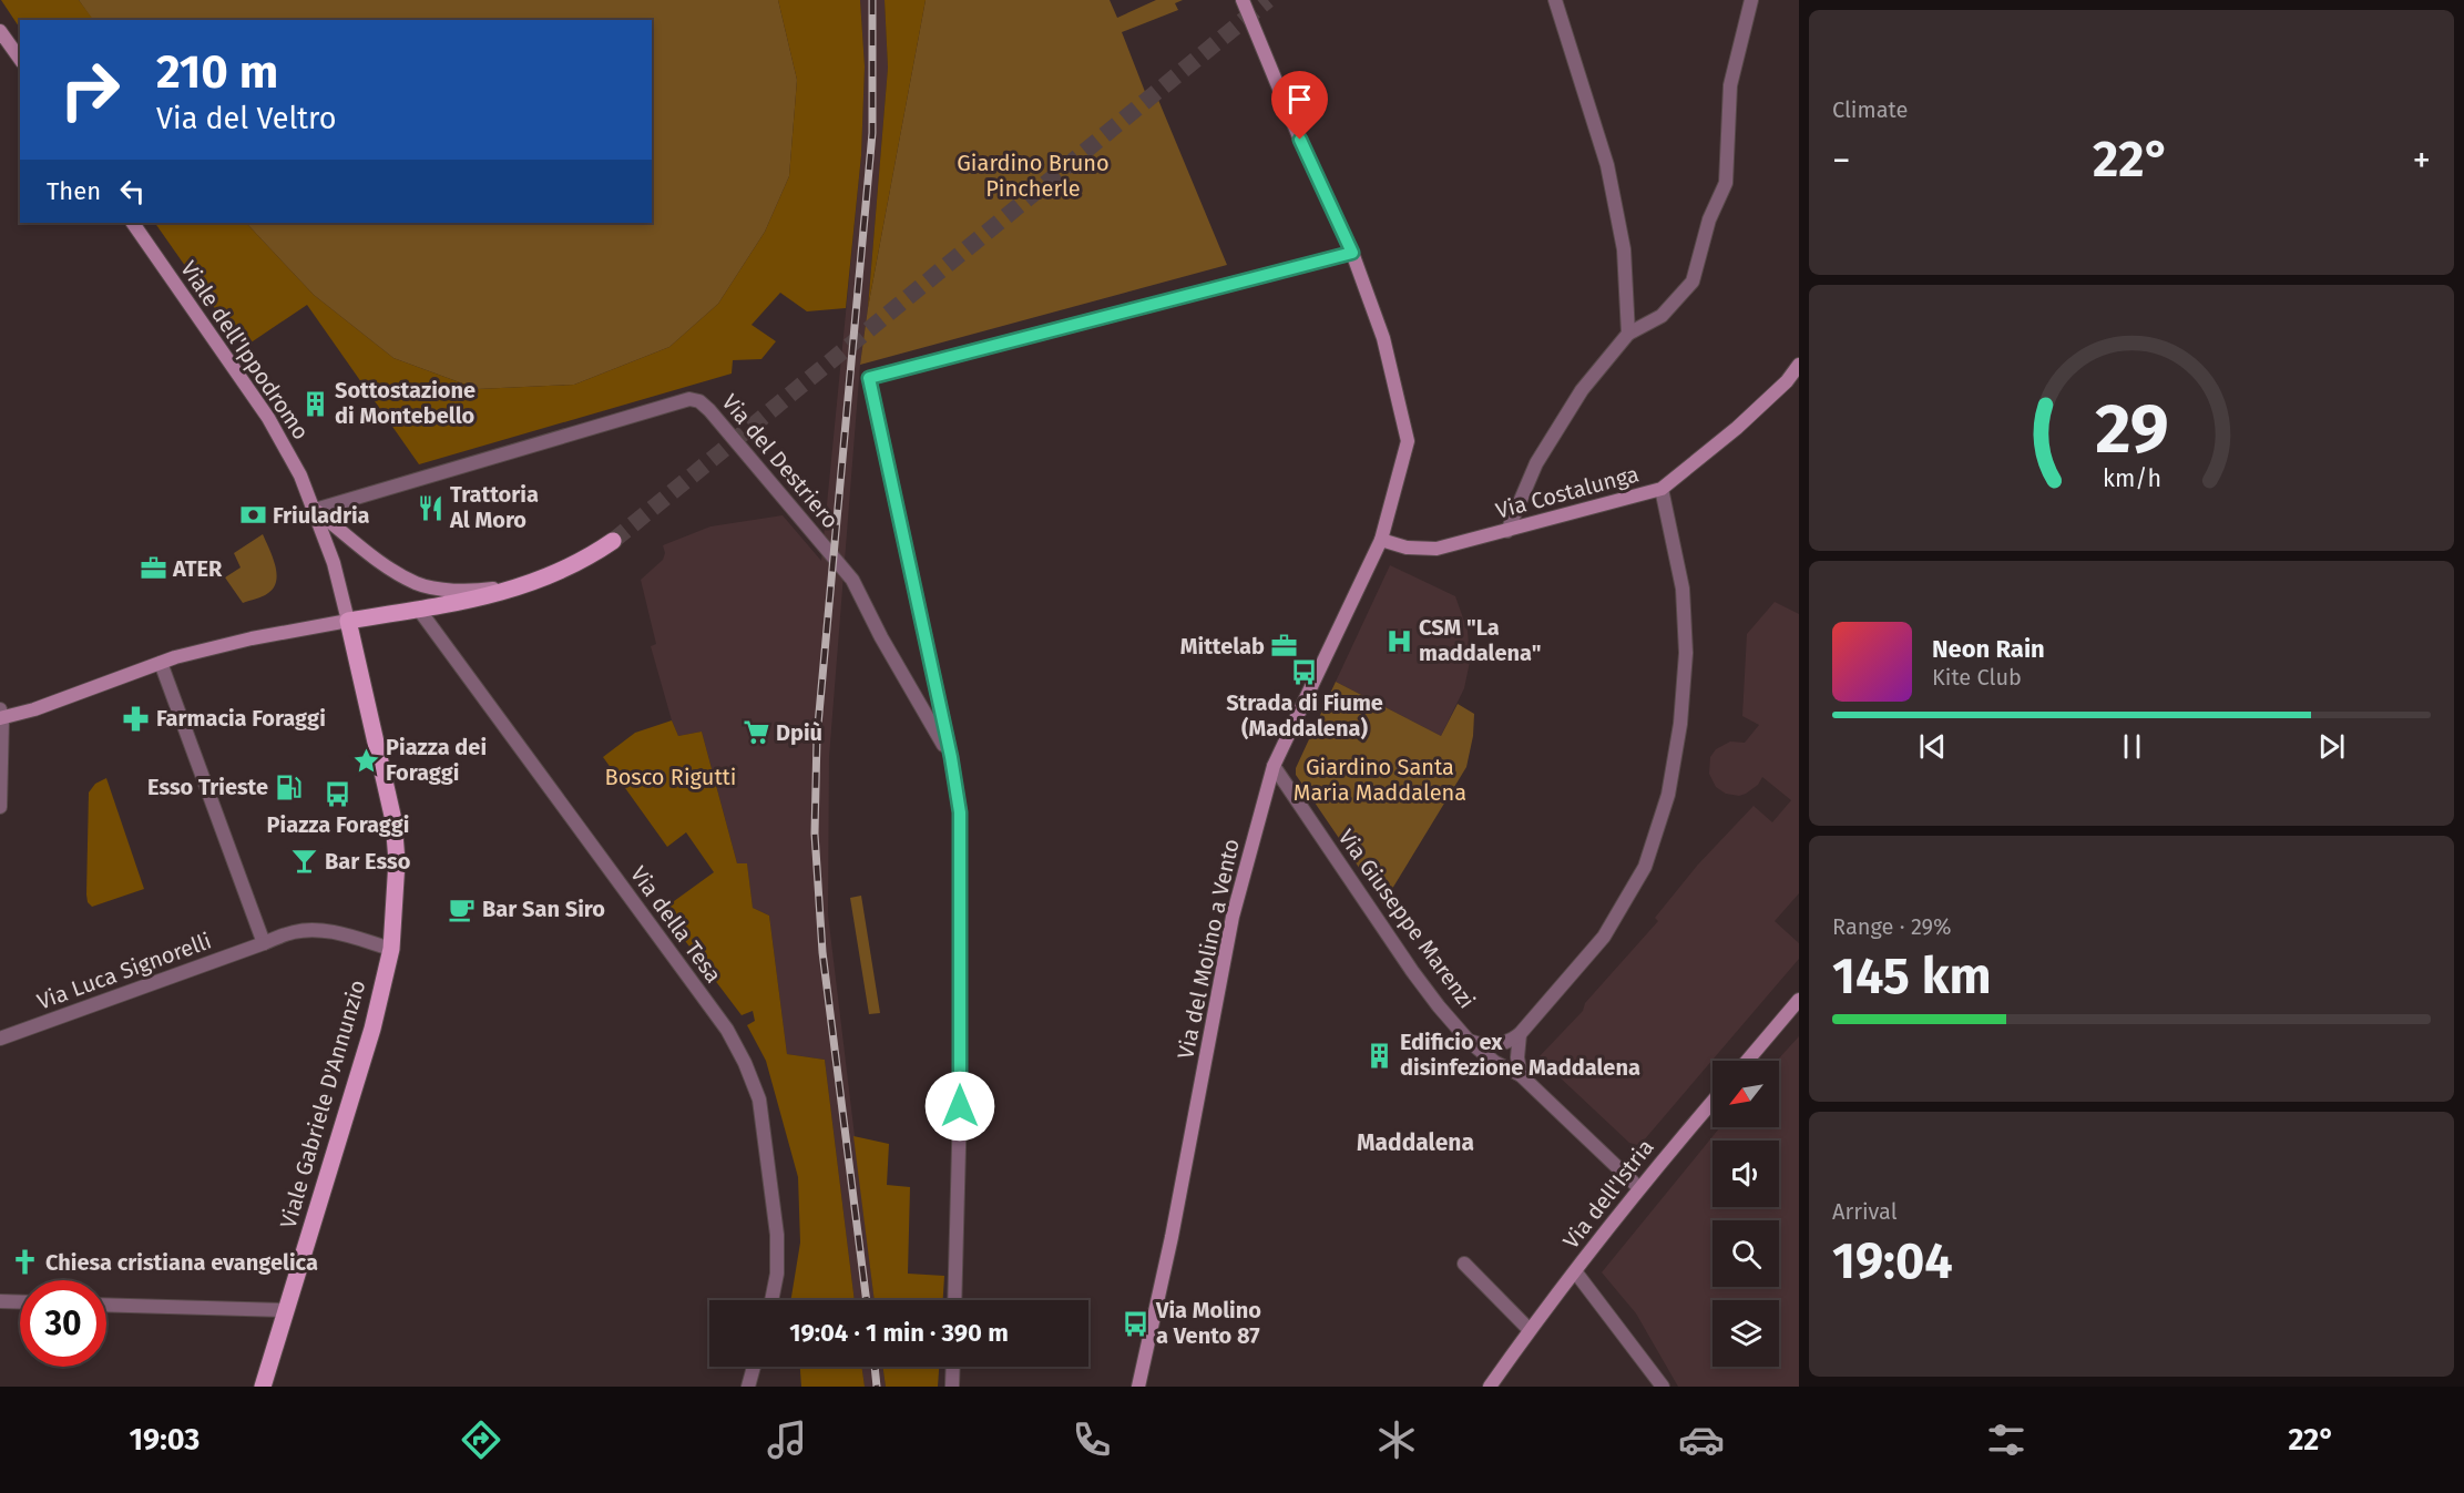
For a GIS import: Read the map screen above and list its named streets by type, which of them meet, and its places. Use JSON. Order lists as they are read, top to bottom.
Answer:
{
  "streets": {
    "main road": [
      "Viale dell'Ippodromo",
      "Via Costalunga",
      "Via del Molino a Vento",
      "Viale Gabriele D'Annunzio",
      "Via dell'Istria"
    ],
    "street": [
      "Via del Destriero",
      "Via Giuseppe Marenzi",
      "Via della Tesa",
      "Via Luca Signorelli"
    ]
  },
  "crossings": [
    ["Viale dell'Ippodromo", "Via del Destriero"],
    ["Via Costalunga", "Via del Molino a Vento"],
    ["Via Giuseppe Marenzi", "Via del Molino a Vento"],
    ["Via Giuseppe Marenzi", "Via dell'Istria"]
  ],
  "districts": ["Maddalena"],
  "parks": ["Giardino Bruno Pincherle", "Giardino Santa Maria Maddalena", "Bosco Rigutti"],
  "places": {
    "building": ["Sottostazione di Montebello", "Edificio ex disinfezione Maddalena"],
    "restaurant": ["Trattoria Al Moro"],
    "bank": ["Friuladria"],
    "office": ["ATER", "Mittelab"],
    "hospital": ["CSM \"La maddalena\""],
    "bus stop": ["Strada di Fiume (Maddalena)", "Piazza Foraggi", "Via Molino a Vento 87"],
    "pharmacy": ["Farmacia Foraggi"],
    "supermarket": ["Dpiù"],
    "place": ["Piazza dei Foraggi"],
    "fuel station": ["Esso Trieste"],
    "bar": ["Bar Esso"],
    "cafe": ["Bar San Siro"],
    "church": ["Chiesa cristiana evangelica"]
  },
  "north": "bottom left",
  "page": {
    "tile": [
      "Climate",
      ["Range · 29%", "145 km"],
      ["Arrival", "19:04"]
    ],
    "turn": ["210 m", "Via del Veltro"],
    "heat": ["−", "22°", "+"],
    "then": "Then",
    "song": ["Neon Rain", "Kite Club"],
    "limit": "30",
    "trip": "19:04 · 1 min · 390 m",
    "tabs": ["19:03", "22°"],
    "gauge": ["29", "km/h"]
  }
}
